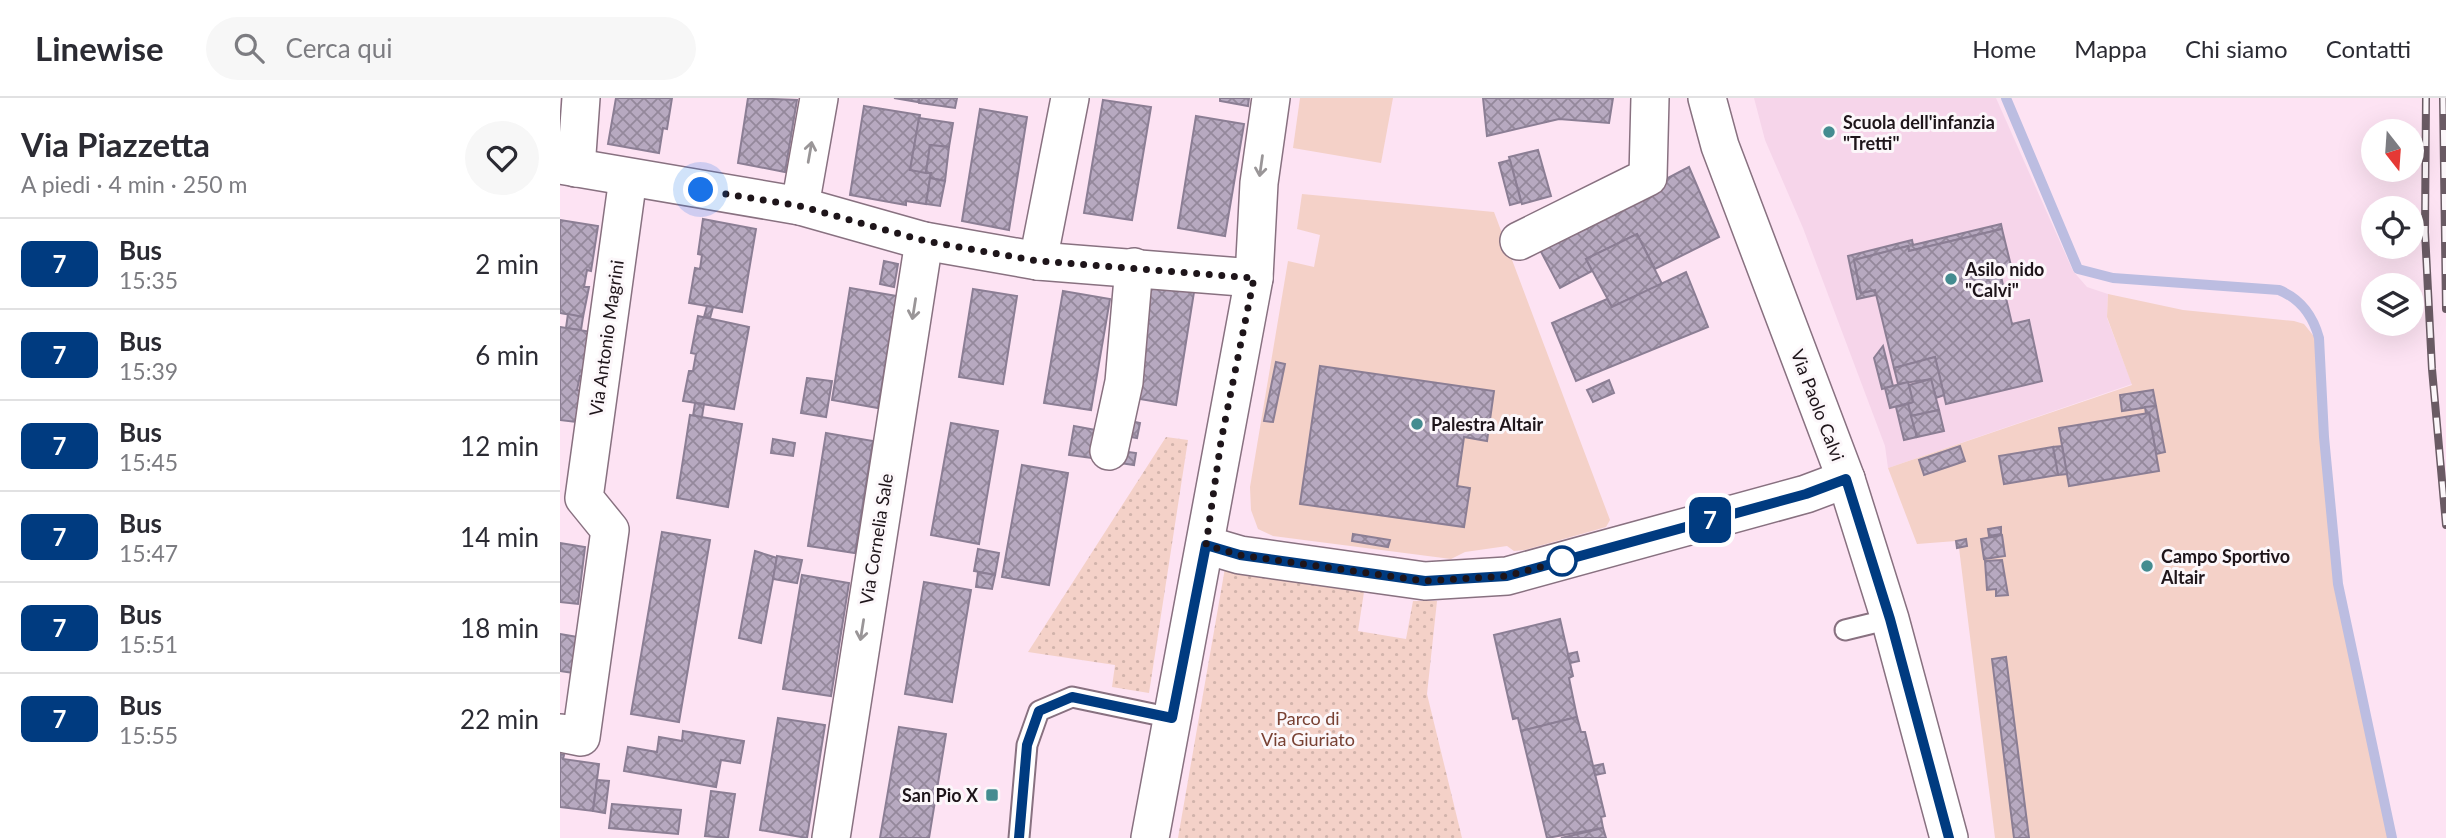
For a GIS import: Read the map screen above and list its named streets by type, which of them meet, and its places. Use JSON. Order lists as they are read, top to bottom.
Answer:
{
  "streets": {
    "street": ["Via Antonio Magrini", "Via Paolo Calvi", "Via Cornelia Sale"]
  },
  "parks": ["Parco di Via Giuriato"],
  "places": {
    "other": [
      "Scuola dell'infanzia \"Tretti\"",
      "Asilo nido \"Calvi\"",
      "Palestra Altair",
      "Campo Sportivo Altair"
    ],
    "transit": ["San Pio X"]
  },
  "lines": ["bus line 7"],
  "north": "bottom",
  "page": {
    "header": "Linewise",
    "search": "Cerca qui",
    "nav": [
      "Home",
      "Mappa",
      "Chi siamo",
      "Contatti"
    ],
    "heading": ["Via Piazzetta", "A piedi · 4 min · 250 m"],
    "on_map": "7",
    "list": [
      {
        "mark": "7",
        "name": "Bus",
        "note": "15:35",
        "value": "2 min"
      },
      {
        "mark": "7",
        "name": "Bus",
        "note": "15:39",
        "value": "6 min"
      },
      {
        "mark": "7",
        "name": "Bus",
        "note": "15:45",
        "value": "12 min"
      },
      {
        "mark": "7",
        "name": "Bus",
        "note": "15:47",
        "value": "14 min"
      },
      {
        "mark": "7",
        "name": "Bus",
        "note": "15:51",
        "value": "18 min"
      },
      {
        "mark": "7",
        "name": "Bus",
        "note": "15:55",
        "value": "22 min"
      }
    ]
  }
}
